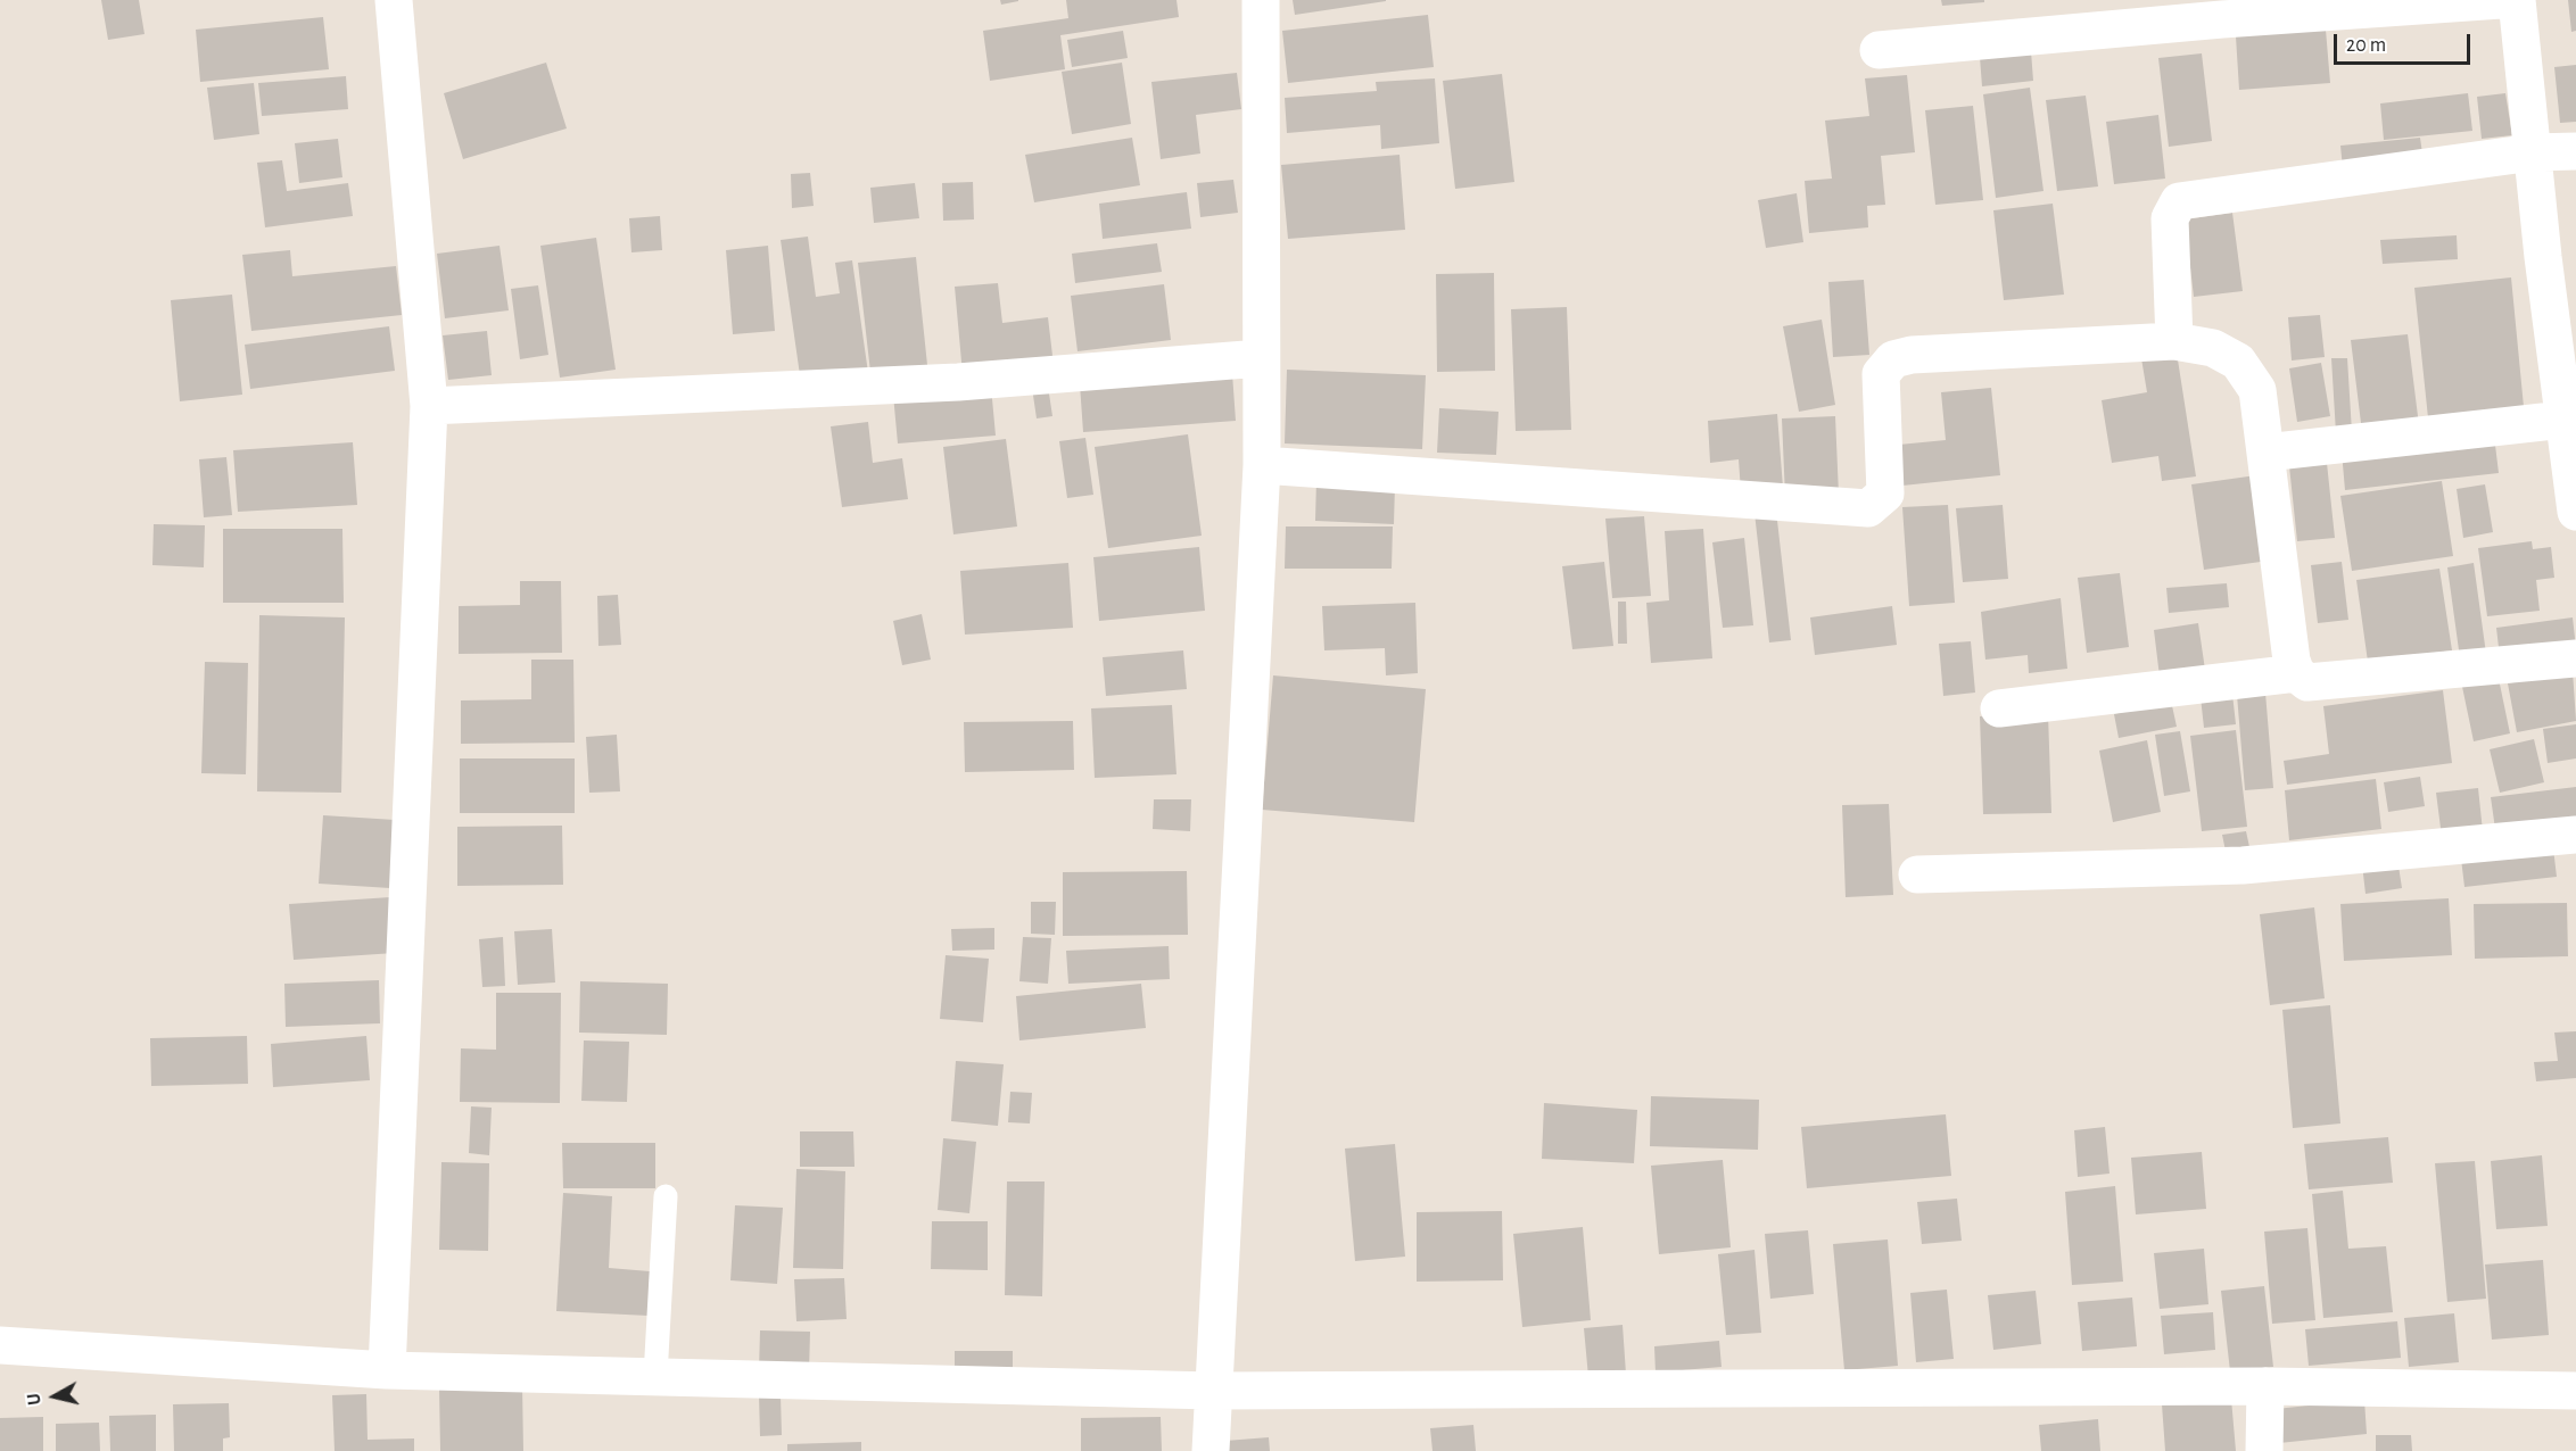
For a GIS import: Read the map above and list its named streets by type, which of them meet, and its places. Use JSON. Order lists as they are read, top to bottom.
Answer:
{
  "scale_bar": "20 m",
  "north": "left"
}
